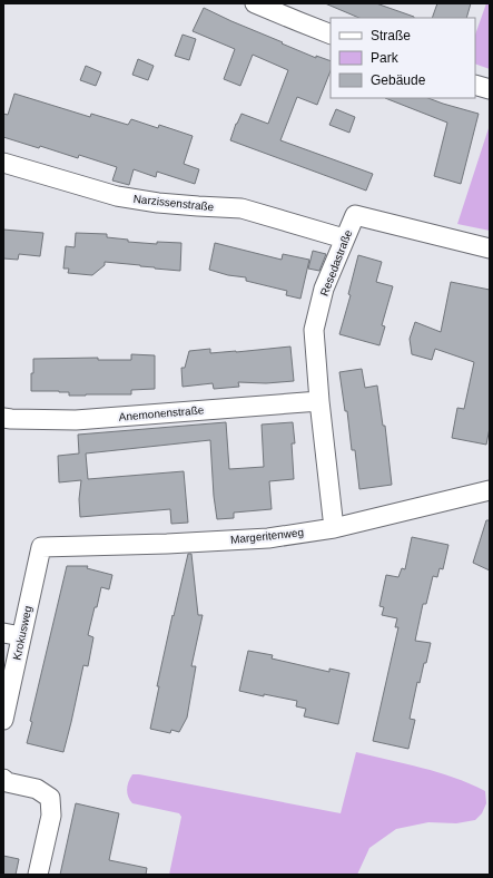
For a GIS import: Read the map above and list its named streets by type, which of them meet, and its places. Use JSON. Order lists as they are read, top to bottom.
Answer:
{
  "streets": {
    "street": [
      "Narzissenstraße",
      "Resedastraße",
      "Anemonenstraße",
      "Margeritenweg",
      "Krokusweg"
    ]
  },
  "crossings": [
    ["Narzissenstraße", "Resedastraße"],
    ["Resedastraße", "Anemonenstraße"],
    ["Resedastraße", "Margeritenweg"],
    ["Margeritenweg", "Krokusweg"]
  ],
  "legend": ["Straße", "Park", "Gebäude"]
}
